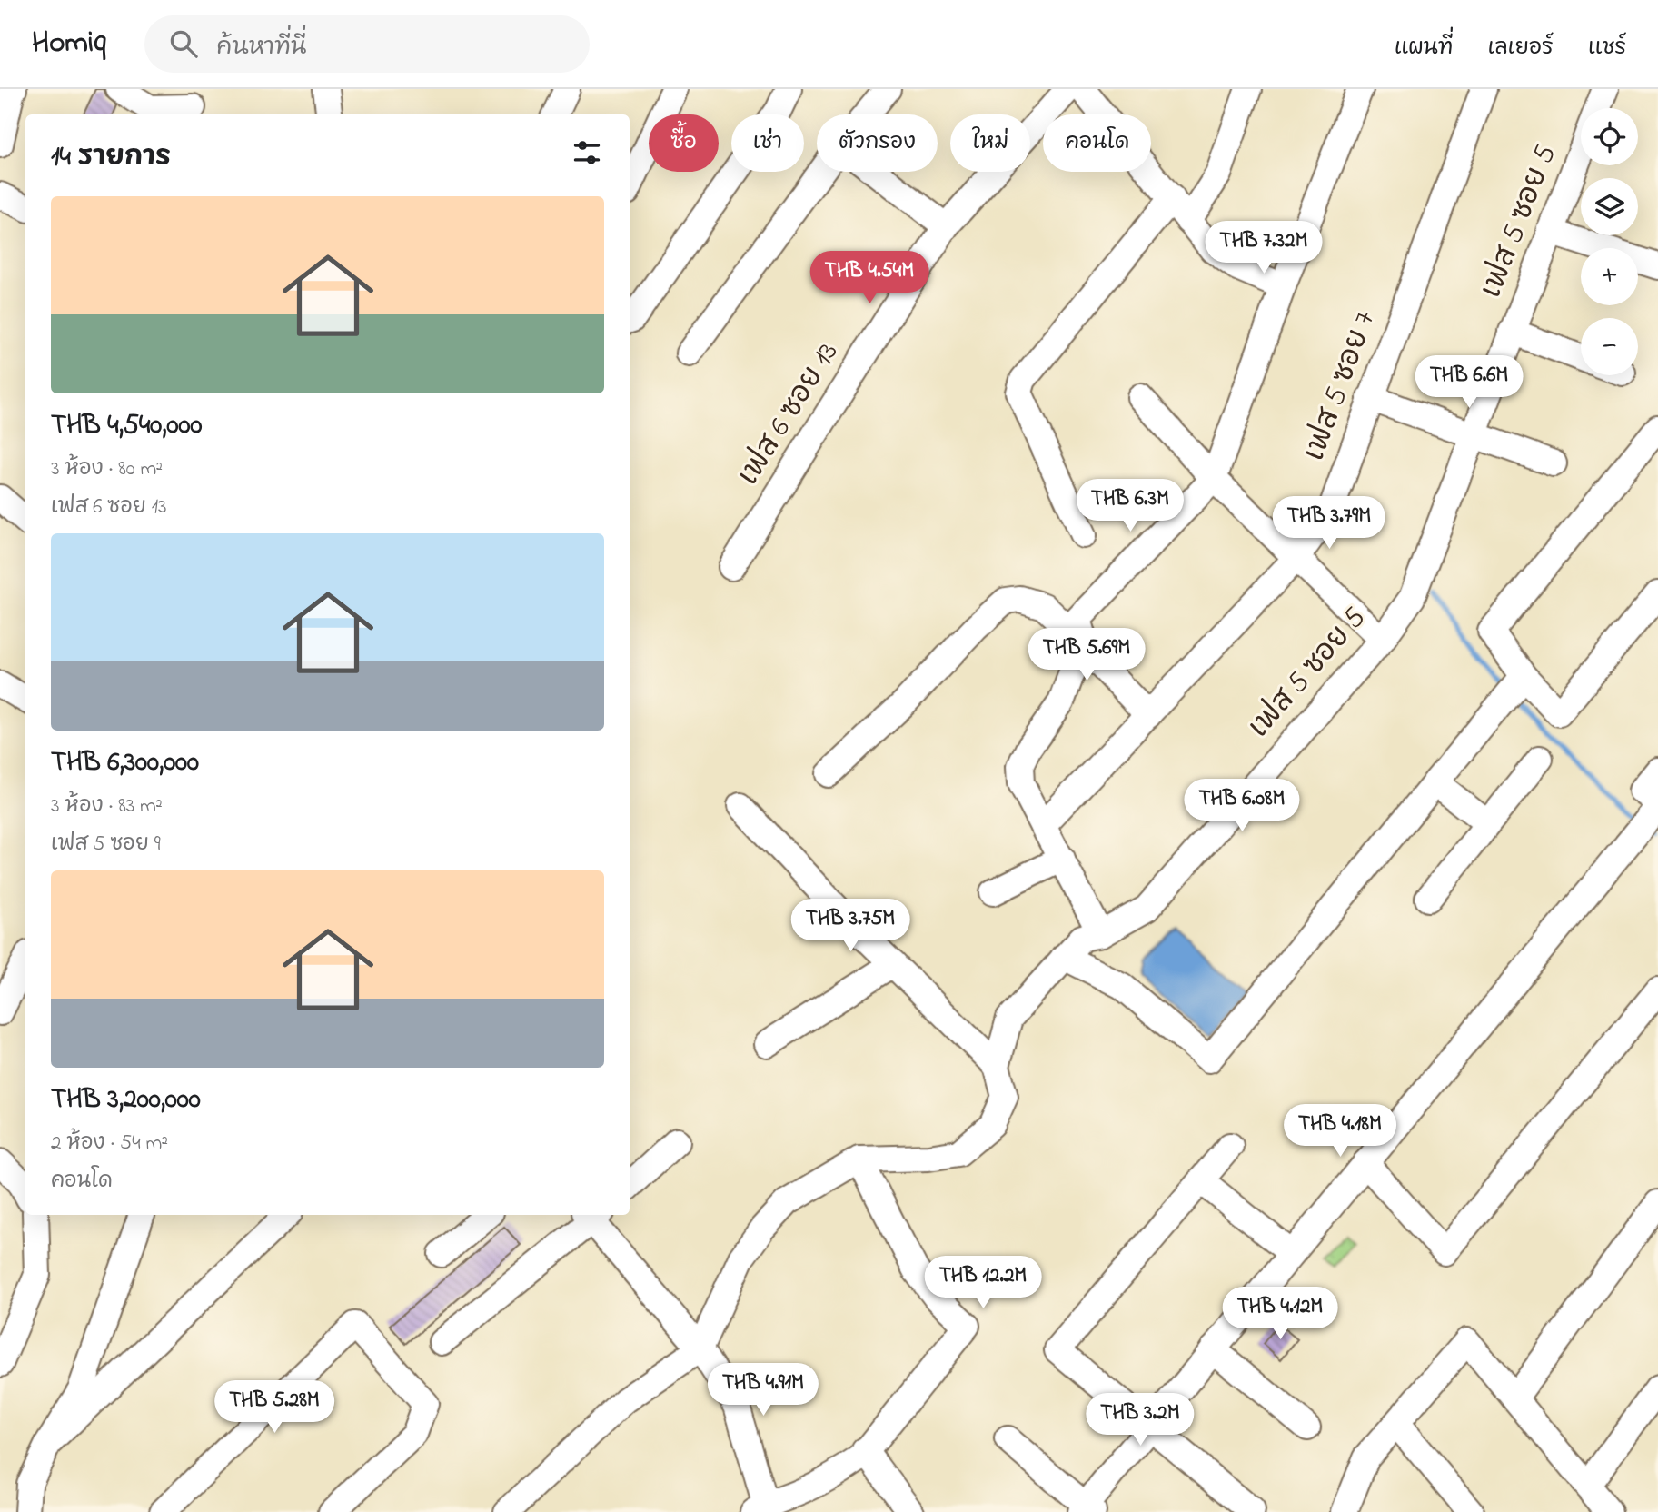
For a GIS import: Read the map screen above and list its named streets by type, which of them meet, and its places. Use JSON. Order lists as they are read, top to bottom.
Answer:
{
  "streets": {
    "street": ["เฟส 5 ซอย 5", "เฟส 5 ซอย 7", "เฟส 6 ซอย 13"]
  },
  "page": {
    "header": "Homiq",
    "search": "ค้นหาที่นี่",
    "nav": ["แผนที่", "เลเยอร์", "แชร์"],
    "map_buttons": ["+", "−"],
    "chip": [
      "ซื้อ",
      "เช่า",
      "ตัวกรอง",
      "ใหม่",
      "คอนโด"
    ],
    "heading": "14 รายการ",
    "list": [
      {
        "name": "THB 4,540,000",
        "note": "3 ห้อง · 80 m² · เฟส 6 ซอย 13"
      },
      {
        "name": "THB 6,300,000",
        "note": "3 ห้อง · 83 m² · เฟส 5 ซอย 9"
      },
      {
        "name": "THB 3,200,000",
        "note": "2 ห้อง · 54 m² · คอนโด"
      }
    ],
    "price": [
      "THB 7.32M",
      "THB 4.54M",
      "THB 6.6M",
      "THB 6.3M",
      "THB 3.79M",
      "THB 5.69M",
      "THB 6.08M",
      "THB 3.75M",
      "THB 4.18M",
      "THB 12.2M",
      "THB 4.12M",
      "THB 4.91M",
      "THB 5.28M",
      "THB 3.2M"
    ]
  }
}
